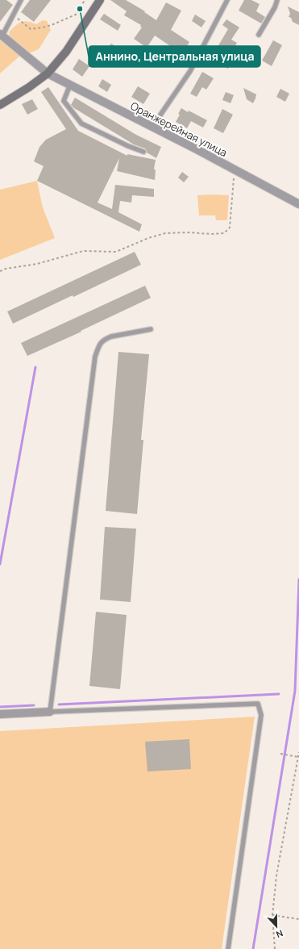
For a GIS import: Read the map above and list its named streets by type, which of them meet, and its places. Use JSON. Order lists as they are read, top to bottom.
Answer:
{
  "streets": {
    "street": ["Оранжерейная улица"]
  },
  "places": ["Аннино, Центральная улица"],
  "north": "bottom"
}
